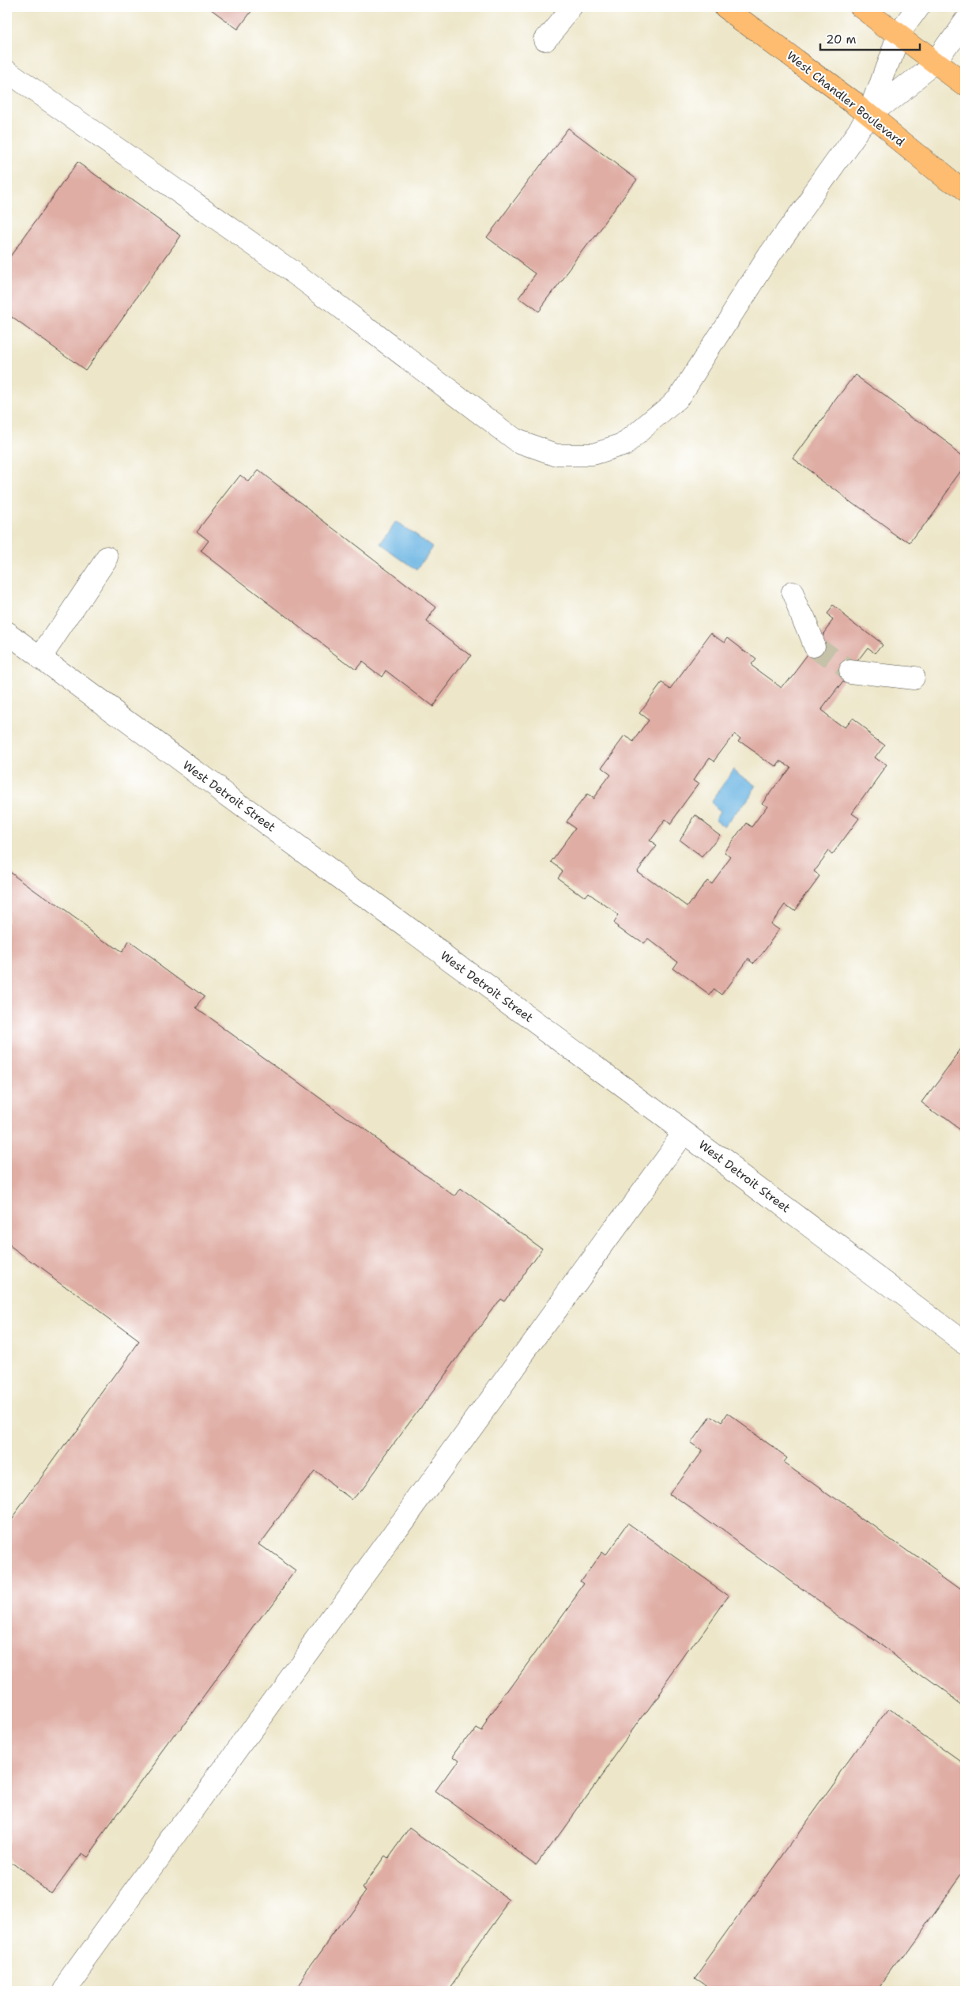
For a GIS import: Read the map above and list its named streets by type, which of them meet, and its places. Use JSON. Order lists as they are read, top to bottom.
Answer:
{
  "streets": {
    "main road": ["West Chandler Boulevard"],
    "street": ["West Detroit Street"]
  },
  "scale_bar": "20 m"
}
